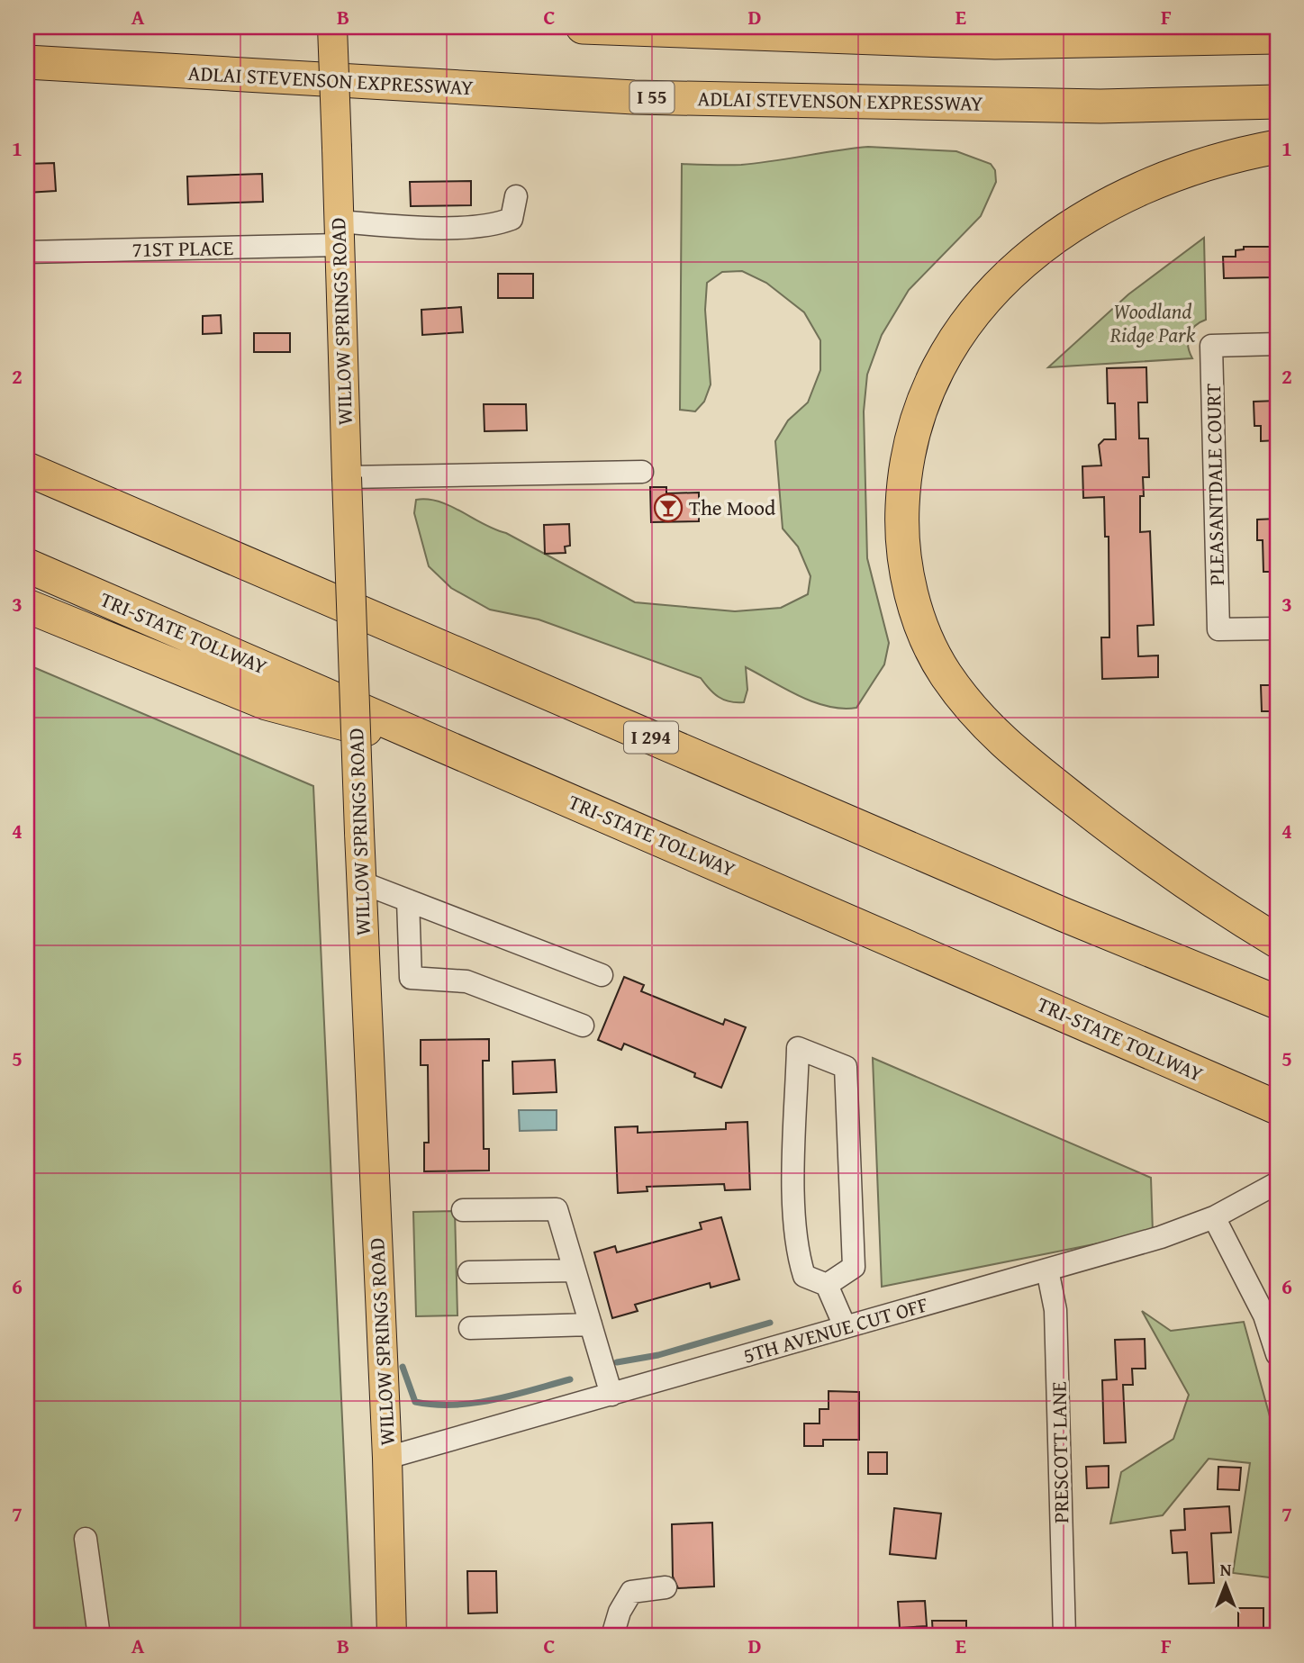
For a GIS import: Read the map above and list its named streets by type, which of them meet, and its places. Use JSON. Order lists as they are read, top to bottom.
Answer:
{
  "streets": {
    "highway": [
      "ADLAI STEVENSON EXPRESSWAY",
      "I 55",
      "TRI-STATE TOLLWAY",
      "I 294"
    ],
    "main road": ["WILLOW SPRINGS ROAD"],
    "street": [
      "71ST PLACE",
      "PLEASANTDALE COURT",
      "5TH AVENUE CUT OFF",
      "PRESCOTT LANE"
    ]
  },
  "crossings": [
    ["71ST PLACE", "WILLOW SPRINGS ROAD"],
    ["WILLOW SPRINGS ROAD", "5TH AVENUE CUT OFF"],
    ["5TH AVENUE CUT OFF", "PRESCOTT LANE"]
  ],
  "parks": ["Woodland Ridge Park"],
  "places": {
    "bar": ["The Mood"]
  },
  "north": "top",
  "grid": {
    "columns": [
      "A",
      "B",
      "C",
      "D",
      "E",
      "F"
    ],
    "rows": [
      "1",
      "2",
      "3",
      "4",
      "5",
      "6",
      "7"
    ]
  }
}
